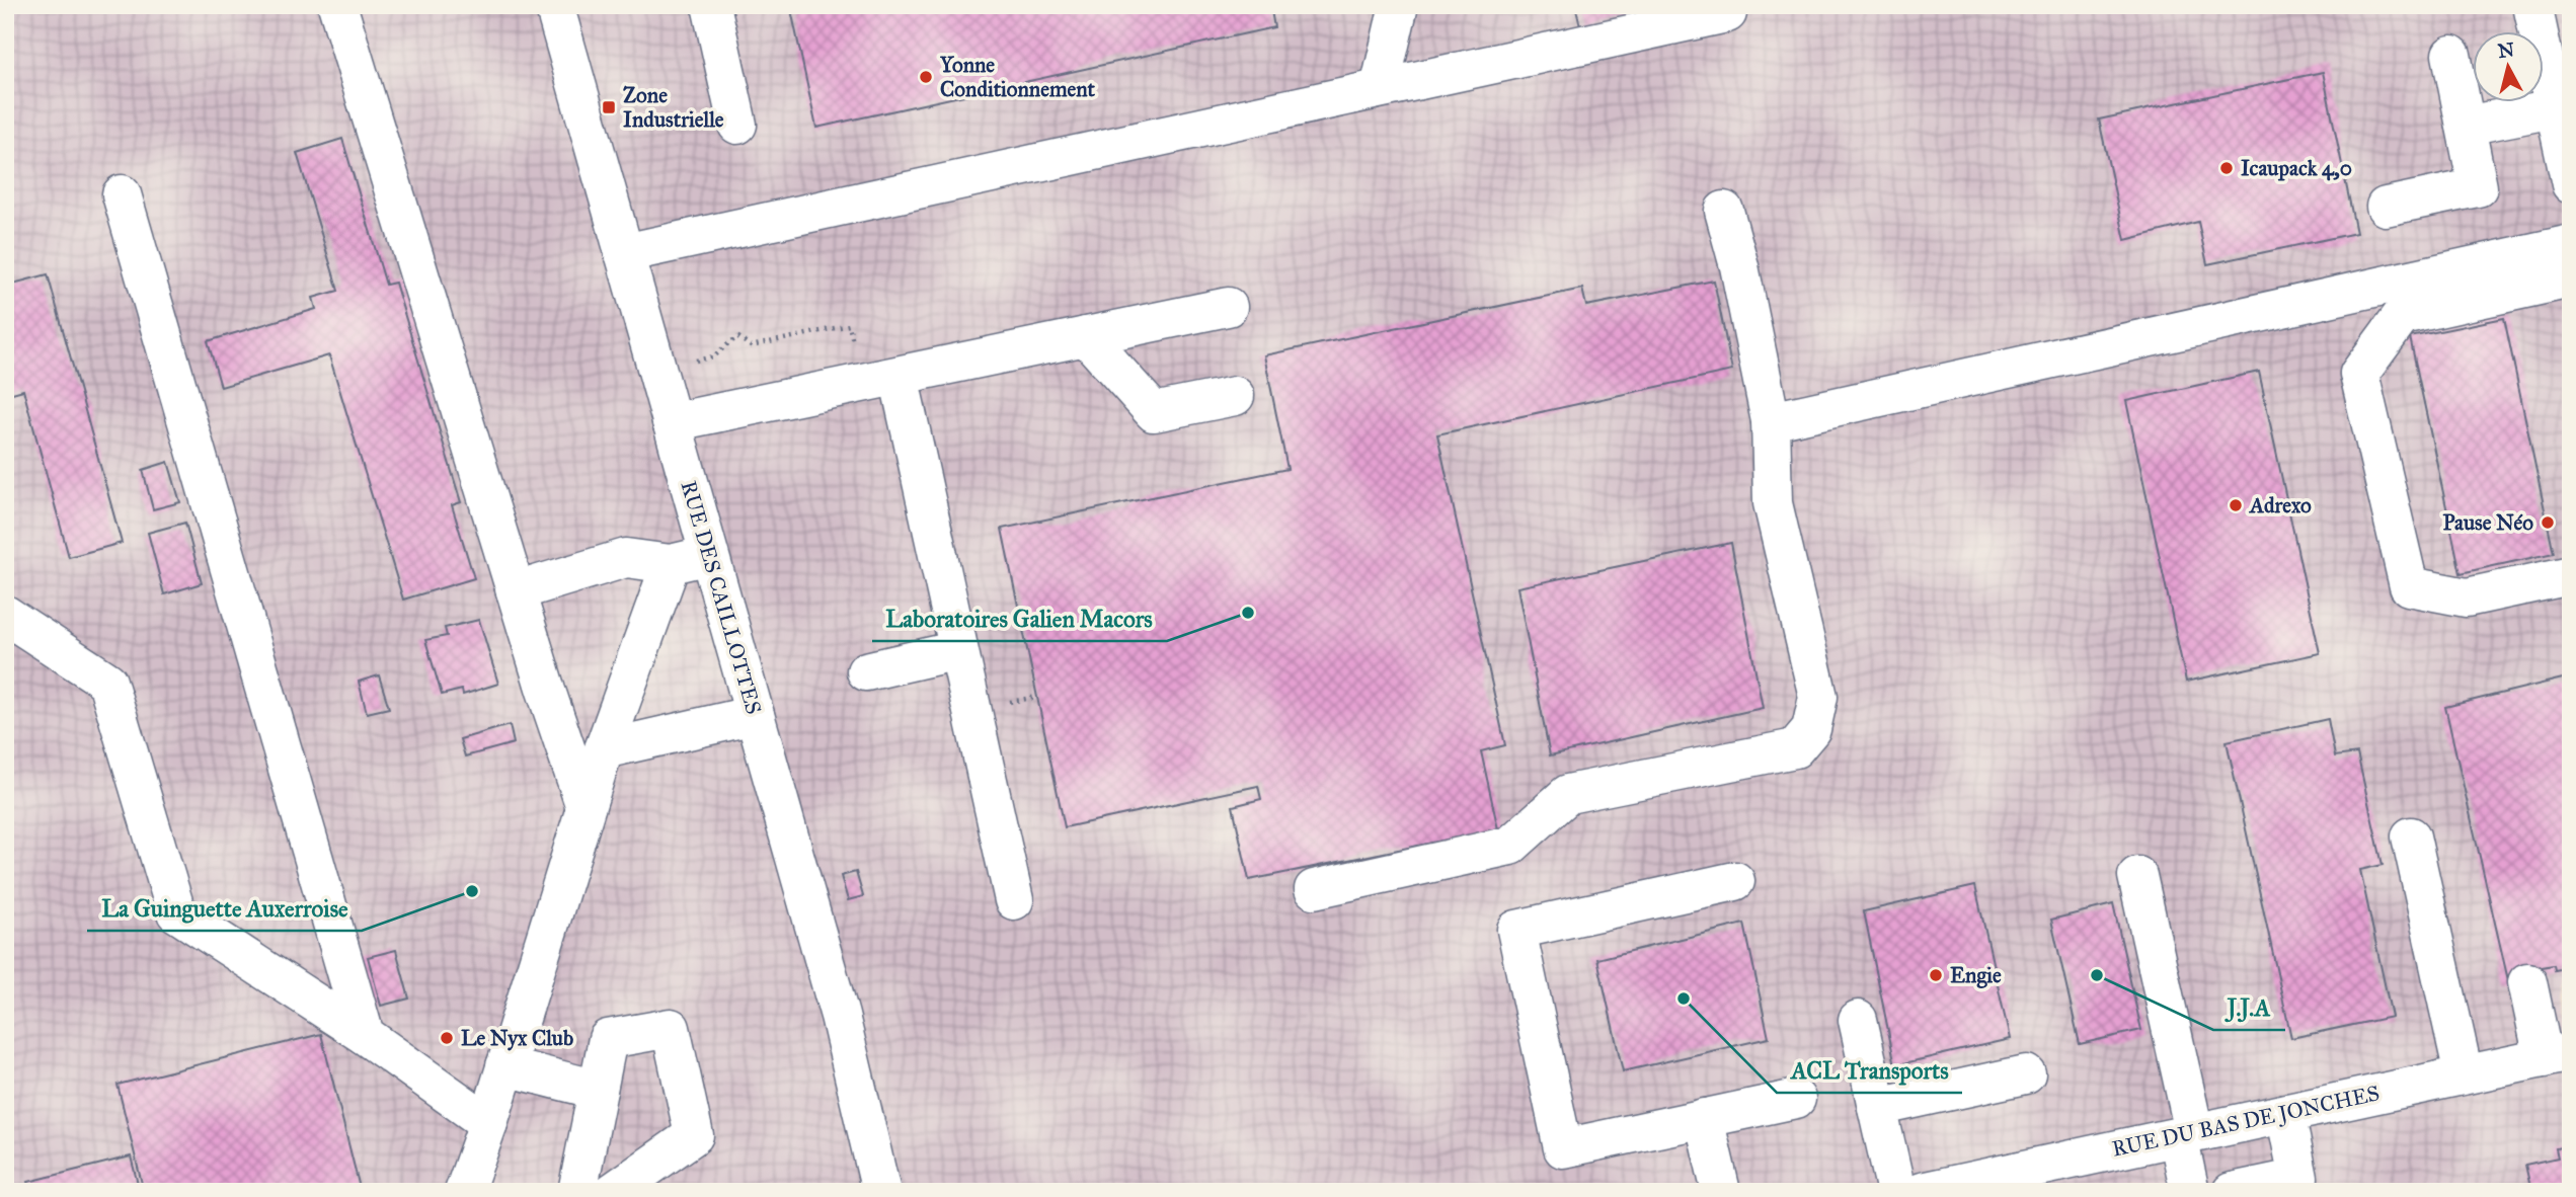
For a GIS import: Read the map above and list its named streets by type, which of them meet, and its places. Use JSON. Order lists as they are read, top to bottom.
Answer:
{
  "streets": {
    "street": ["RUE DES CAILLOTTES", "RUE DU BAS DE JONCHES"]
  },
  "places": {
    "other": [
      "Yonne Conditionnement",
      "Icaupack 4,0",
      "Adrexo",
      "Pause Néo",
      "Laboratoires Galien Macors",
      "La Guinguette Auxerroise",
      "Engie",
      "J.J.A",
      "ACL Transports",
      "Le Nyx Club"
    ],
    "transit": ["Zone Industrielle"]
  },
  "north": "top"
}
